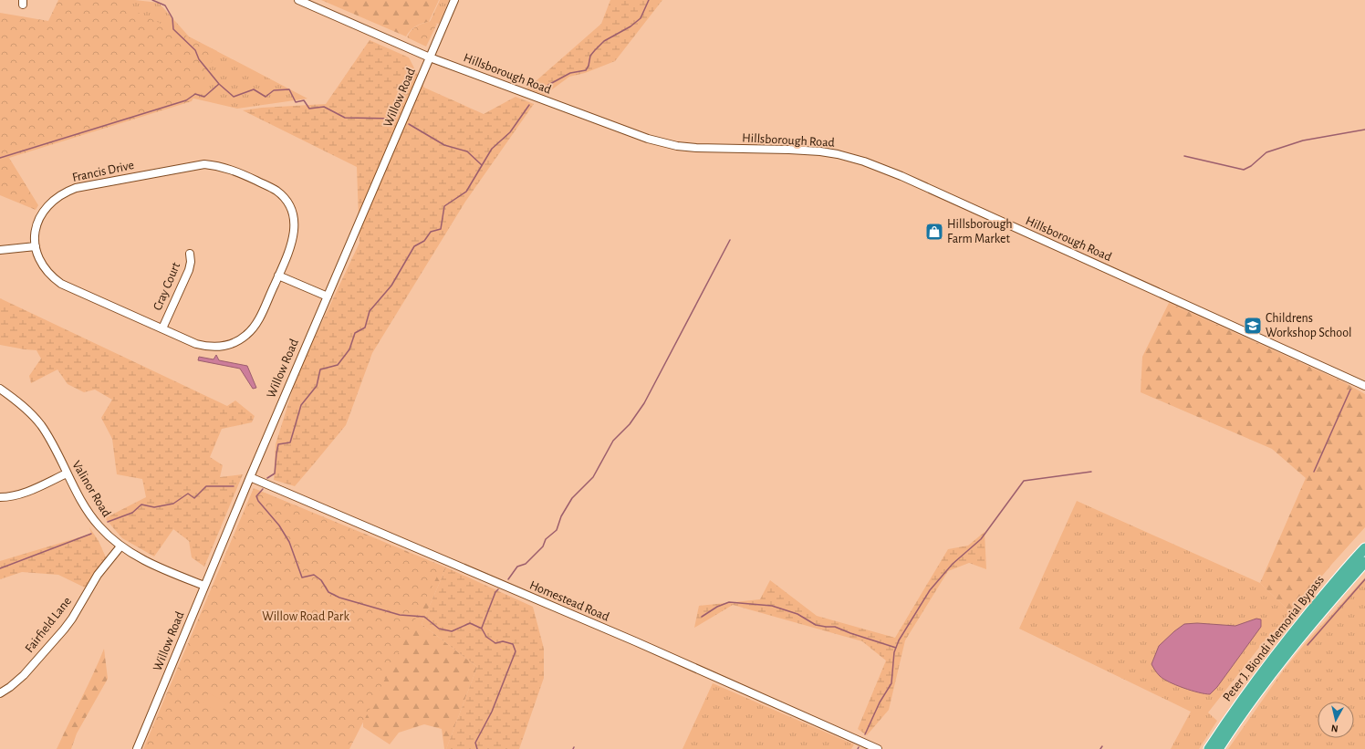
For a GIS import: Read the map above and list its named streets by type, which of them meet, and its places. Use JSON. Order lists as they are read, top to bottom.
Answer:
{
  "streets": {
    "highway": ["Peter J. Biondi Memorial Bypass"],
    "street": [
      "Hillsborough Road",
      "Willow Road",
      "Francis Drive",
      "Cray Court",
      "Valinor Road",
      "Homestead Road",
      "Fairfield Lane"
    ]
  },
  "crossings": [
    ["Hillsborough Road", "Willow Road"],
    ["Willow Road", "Valinor Road"],
    ["Willow Road", "Homestead Road"],
    ["Francis Drive", "Cray Court"],
    ["Valinor Road", "Fairfield Lane"]
  ],
  "parks": ["Willow Road Park"],
  "places": {
    "shop": ["Hillsborough Farm Market"],
    "school or university": ["Childrens Workshop School"]
  },
  "north": "bottom"
}
